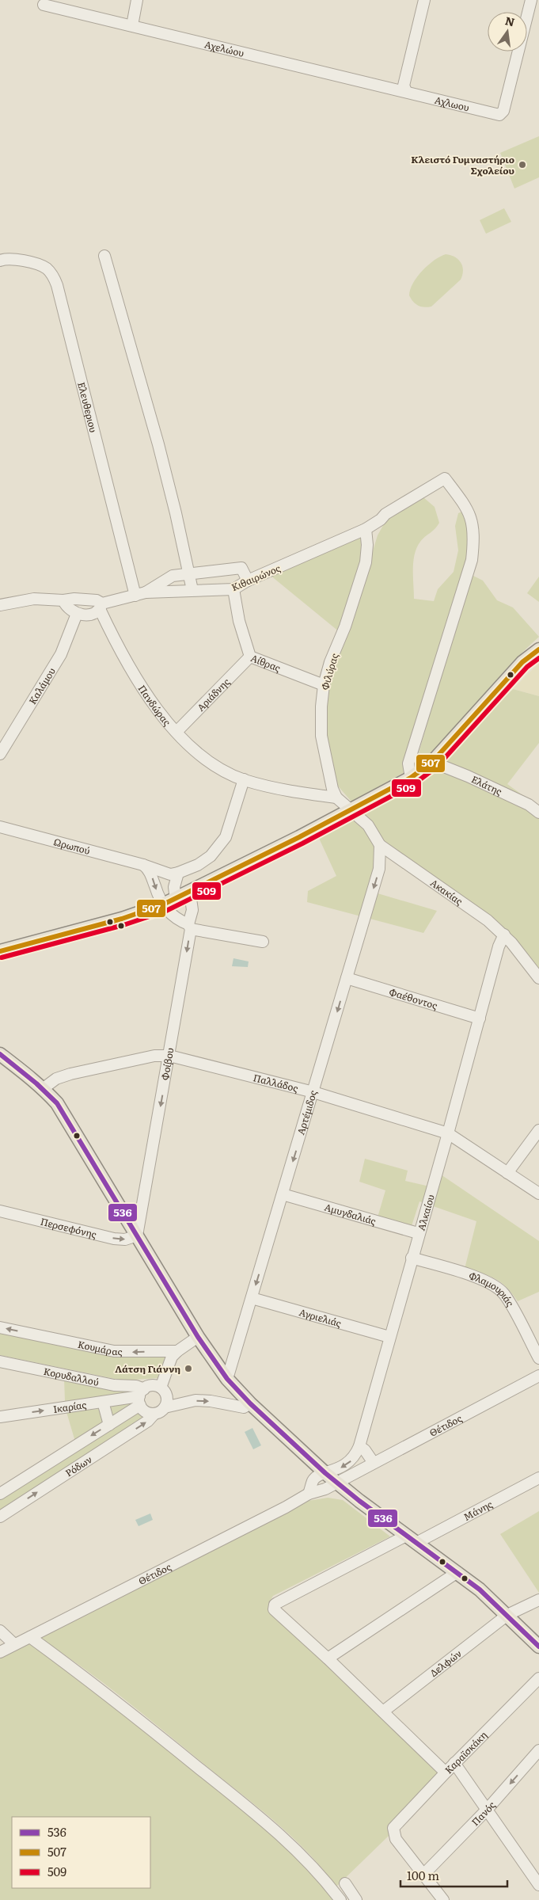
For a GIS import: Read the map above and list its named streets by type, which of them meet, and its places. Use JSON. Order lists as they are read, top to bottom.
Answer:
{
  "streets": {
    "street": [
      "Αχελώου",
      "Αχλωου",
      "Ελευθεριου",
      "Κιθαιρώνος",
      "Αίθρας",
      "Φιλύρας",
      "Καλάμου",
      "Αριάδνης",
      "Πανδώρας",
      "Ελάτης",
      "Ωρωπού",
      "Ακακίας",
      "Φαέθοντος",
      "Φοίβου",
      "Παλλάδος",
      "Αρτέμιδος",
      "Αλκαίου",
      "Αμυγδαλιάς",
      "Περσεφόνης",
      "Φλαμουριάς",
      "Αγριελιάς",
      "Κουμάρας",
      "Κορυδαλλού",
      "Ικαρίας",
      "Θέτιδος",
      "Ρόδων",
      "Μάνης",
      "Δελφών",
      "Καραϊσκάκη",
      "Πανός"
    ]
  },
  "crossings": [
    ["Αχελώου", "Αχλωου"],
    ["Ελευθεριου", "Κιθαιρώνος"],
    ["Κιθαιρώνος", "Αίθρας"],
    ["Κιθαιρώνος", "Φιλύρας"],
    ["Κιθαιρώνος", "Πανδώρας"],
    ["Αίθρας", "Φιλύρας"],
    ["Αίθρας", "Αριάδνης"],
    ["Φιλύρας", "Πανδώρας"],
    ["Αριάδνης", "Πανδώρας"],
    ["Ακακίας", "Αρτέμιδος"],
    ["Ακακίας", "Αλκαίου"],
    ["Φαέθοντος", "Αρτέμιδος"],
    ["Φαέθοντος", "Αλκαίου"],
    ["Φοίβου", "Παλλάδος"],
    ["Φοίβου", "Περσεφόνης"],
    ["Παλλάδος", "Αρτέμιδος"],
    ["Παλλάδος", "Αλκαίου"],
    ["Αρτέμιδος", "Αμυγδαλιάς"],
    ["Αρτέμιδος", "Αγριελιάς"],
    ["Αλκαίου", "Αμυγδαλιάς"],
    ["Αλκαίου", "Φλαμουριάς"],
    ["Αλκαίου", "Αγριελιάς"],
    ["Αλκαίου", "Θέτιδος"],
    ["Κορυδαλλού", "Ικαρίας"],
    ["Κορυδαλλού", "Ρόδων"],
    ["Ικαρίας", "Ρόδων"],
    ["Καραϊσκάκη", "Πανός"]
  ],
  "one_way": [
    "Φοίβου",
    "Αρτέμιδος",
    "Περσεφόνης",
    "Κουμάρας",
    "Ικαρίας",
    "Πανός"
  ],
  "places": ["Κλειστό Γυμναστήριο Σχολείου", "Λάτση Γιάννη"],
  "lines": ["transit line 507", "transit line 509", "transit line 536"],
  "legend": ["536", "507", "509"],
  "scale_bar": "100 m",
  "north": "top"
}
